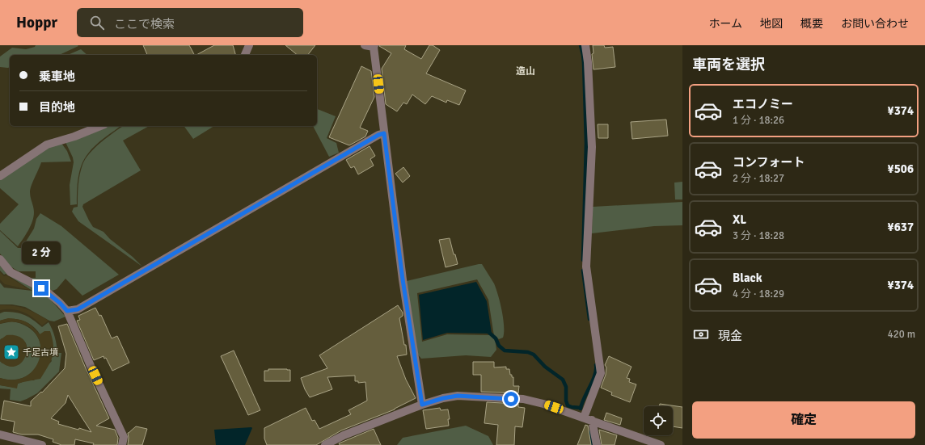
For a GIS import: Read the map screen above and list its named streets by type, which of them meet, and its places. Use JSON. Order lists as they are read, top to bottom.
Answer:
{
  "districts": ["造山"],
  "places": {
    "place": ["千足古墳"]
  },
  "page": {
    "header": "Hoppr",
    "search": "ここで検索",
    "nav": [
      "ホーム",
      "地図",
      "概要",
      "お問い合わせ"
    ],
    "heading": "車両を選択",
    "banner": ["乗車地", "目的地"],
    "list": [
      {
        "name": "エコノミー",
        "note": "1 分 · 18:26",
        "value": "¥374"
      },
      {
        "name": "コンフォート",
        "note": "2 分 · 18:27",
        "value": "¥506"
      },
      {
        "name": "XL",
        "note": "3 分 · 18:28",
        "value": "¥637"
      },
      {
        "name": "Black",
        "note": "4 分 · 18:29",
        "value": "¥374"
      }
    ],
    "bubble": "2 分",
    "pay": ["現金", "420 m"],
    "buttons": "確定"
  }
}
